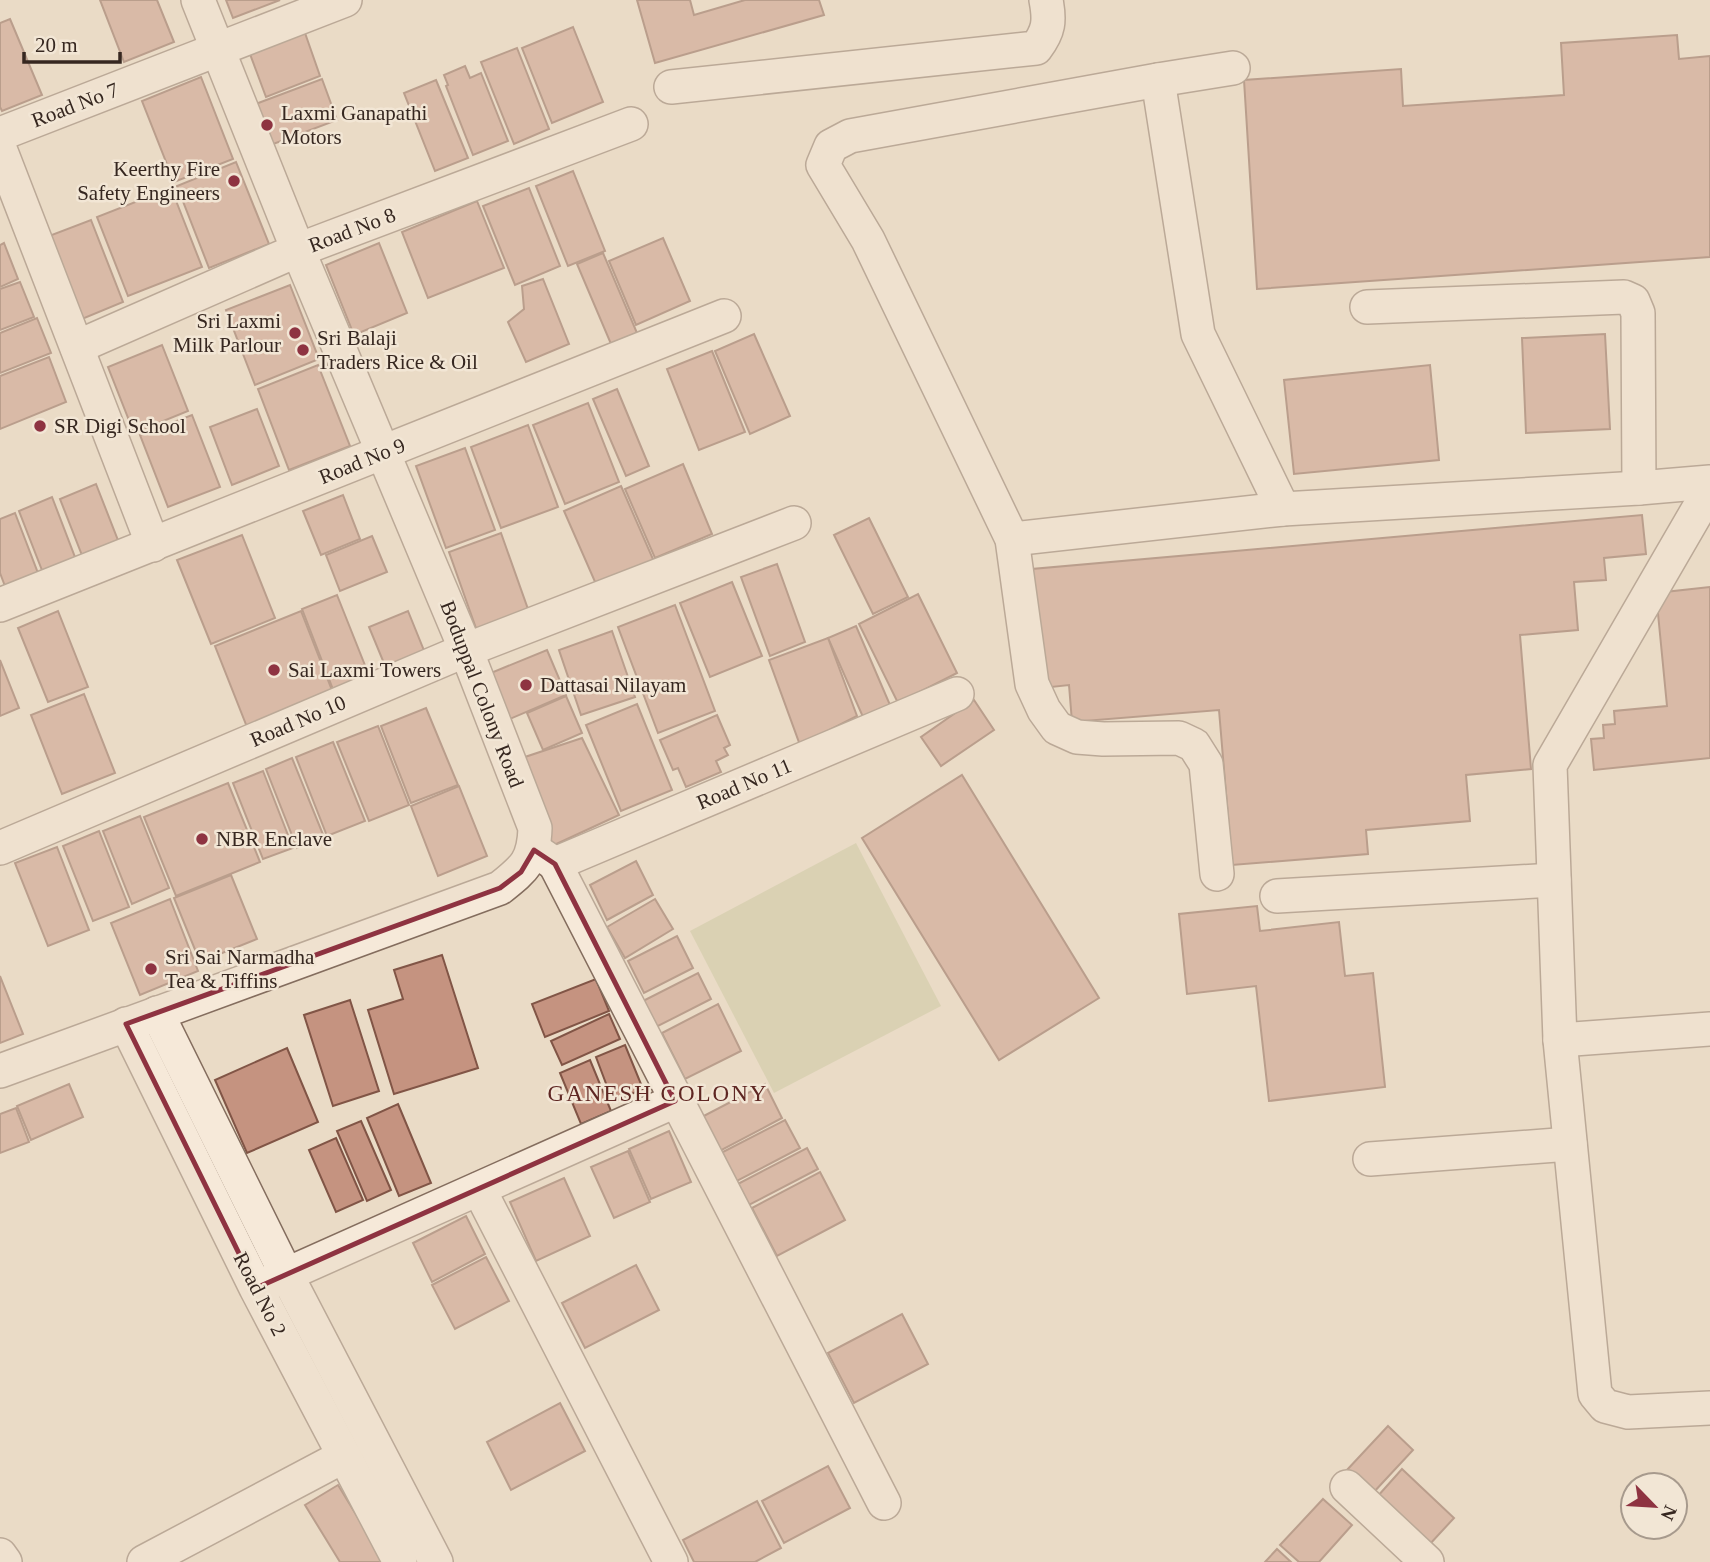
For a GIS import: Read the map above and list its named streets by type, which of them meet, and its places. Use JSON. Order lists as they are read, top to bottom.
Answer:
{
  "streets": {
    "street": [
      "Road No 7",
      "Road No 8",
      "Road No 9",
      "Boduppal Colony Road",
      "Road No 10",
      "Road No 11",
      "Road No 2"
    ]
  },
  "crossings": [
    ["Road No 7", "Boduppal Colony Road"],
    ["Road No 8", "Boduppal Colony Road"],
    ["Road No 9", "Boduppal Colony Road"],
    ["Boduppal Colony Road", "Road No 10"],
    ["Boduppal Colony Road", "Road No 11"]
  ],
  "districts": ["GANESH COLONY"],
  "places": [
    "Laxmi Ganapathi Motors",
    "Keerthy Fire Safety Engineers",
    "Sri Laxmi Milk Parlour",
    "Sri Balaji Traders Rice & Oil",
    "SR Digi School",
    "Sai Laxmi Towers",
    "Dattasai Nilayam",
    "NBR Enclave",
    "Sri Sai Narmadha Tea & Tiffins"
  ],
  "scale_bar": "20 m",
  "north": "bottom right"
}
